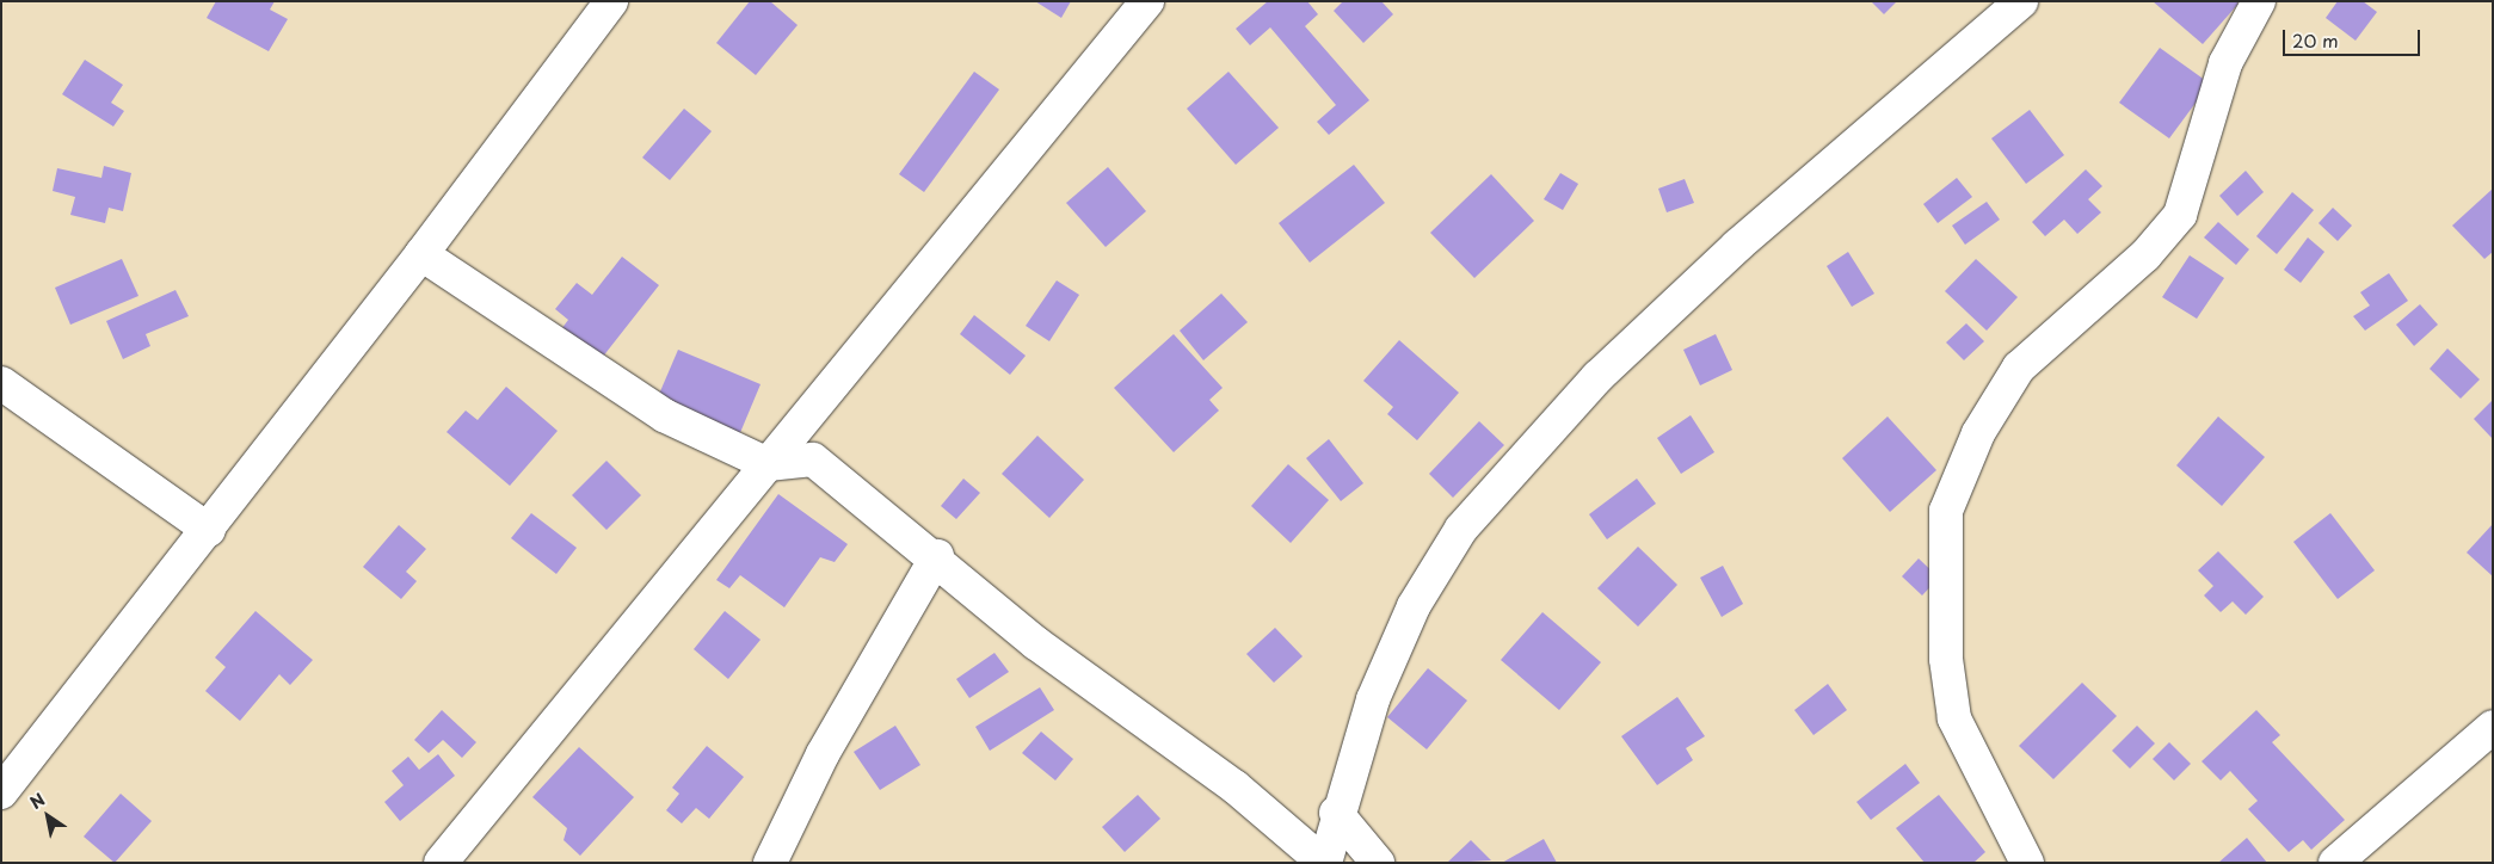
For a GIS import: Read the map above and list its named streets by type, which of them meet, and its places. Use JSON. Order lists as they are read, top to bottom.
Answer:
{
  "scale_bar": "20 m",
  "north": "top left"
}
